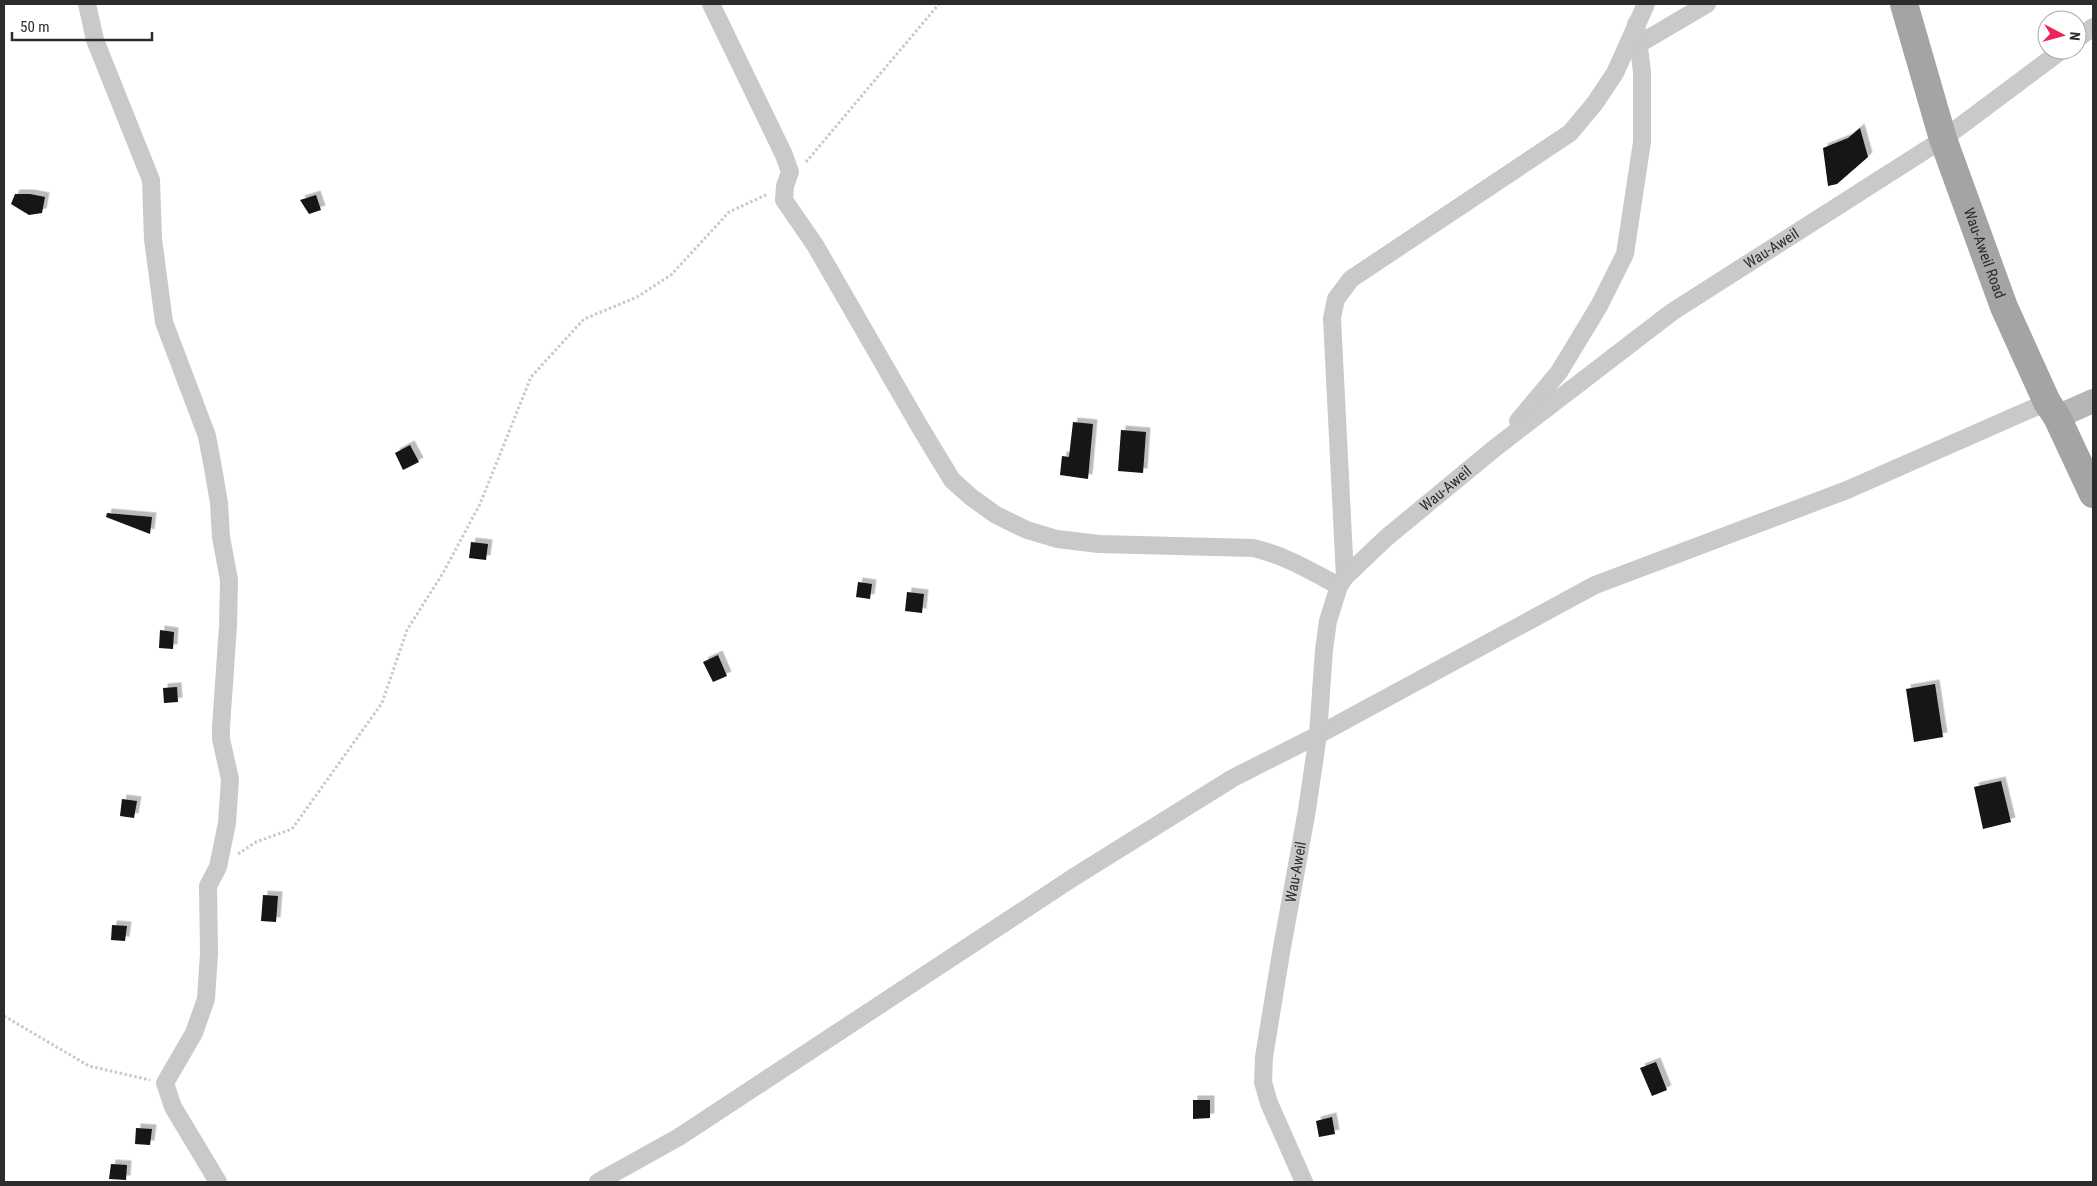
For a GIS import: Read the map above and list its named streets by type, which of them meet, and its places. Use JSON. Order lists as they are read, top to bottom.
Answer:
{
  "streets": {
    "main road": ["Wau-Aweil Road"],
    "street": ["Wau-Aweil"]
  },
  "crossings": [
    ["Wau-Aweil", "Wau-Aweil Road"]
  ],
  "scale_bar": "50 m",
  "north": "right"
}
